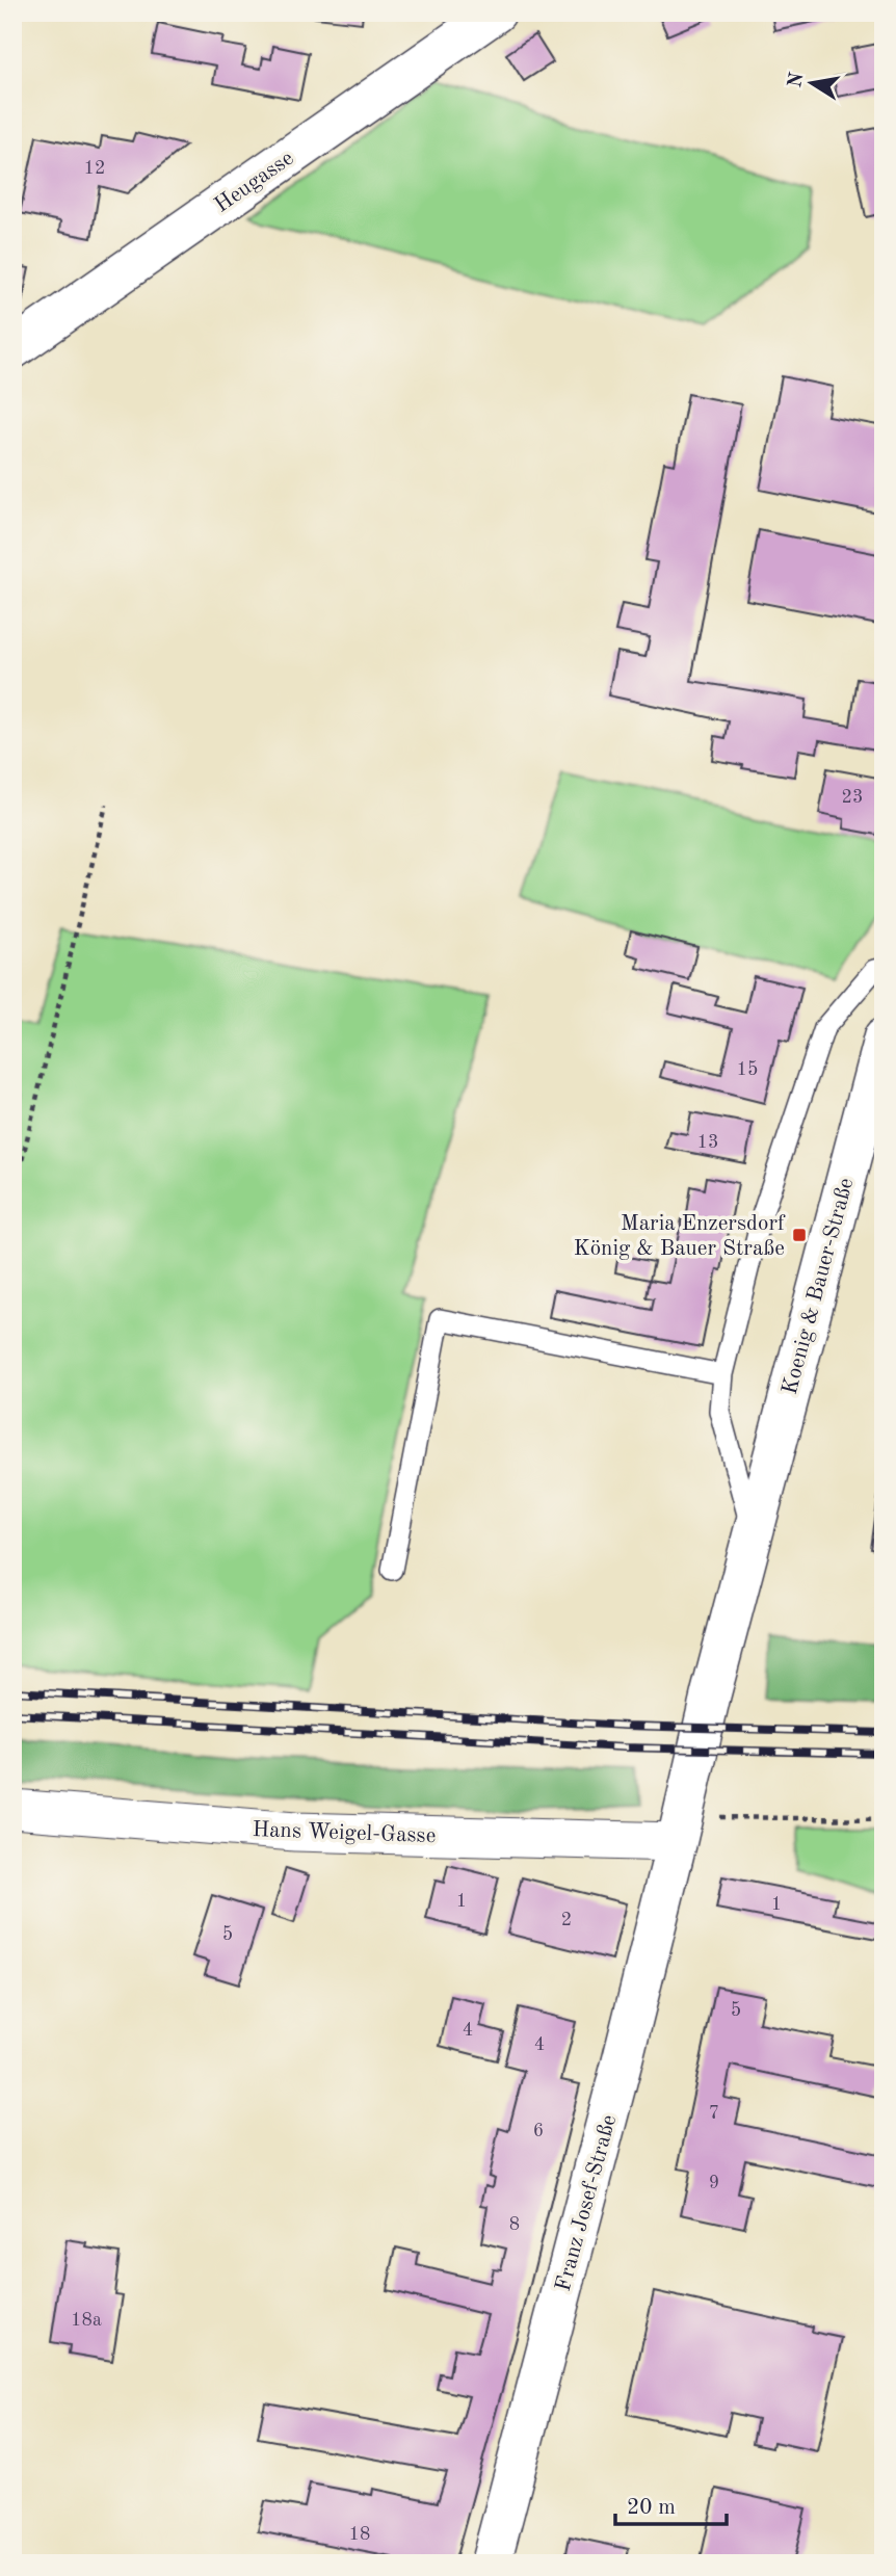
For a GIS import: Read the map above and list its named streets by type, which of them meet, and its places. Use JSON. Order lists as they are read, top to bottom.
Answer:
{
  "streets": {
    "street": [
      "Heugasse",
      "Koenig & Bauer-Straße",
      "Hans Weigel-Gasse",
      "Franz Josef-Straße"
    ]
  },
  "crossings": [
    ["Koenig & Bauer-Straße", "Hans Weigel-Gasse"],
    ["Koenig & Bauer-Straße", "Franz Josef-Straße"],
    ["Hans Weigel-Gasse", "Franz Josef-Straße"]
  ],
  "places": {
    "transit": ["Maria Enzersdorf König & Bauer Straße"]
  },
  "house_numbers": [
    "12",
    "23",
    "15",
    "13",
    "1",
    "1",
    "2",
    "5",
    "5",
    "4",
    "4",
    "7",
    "6",
    "9",
    "8",
    "18a",
    "18"
  ],
  "scale_bar": "20 m",
  "north": "left"
}
